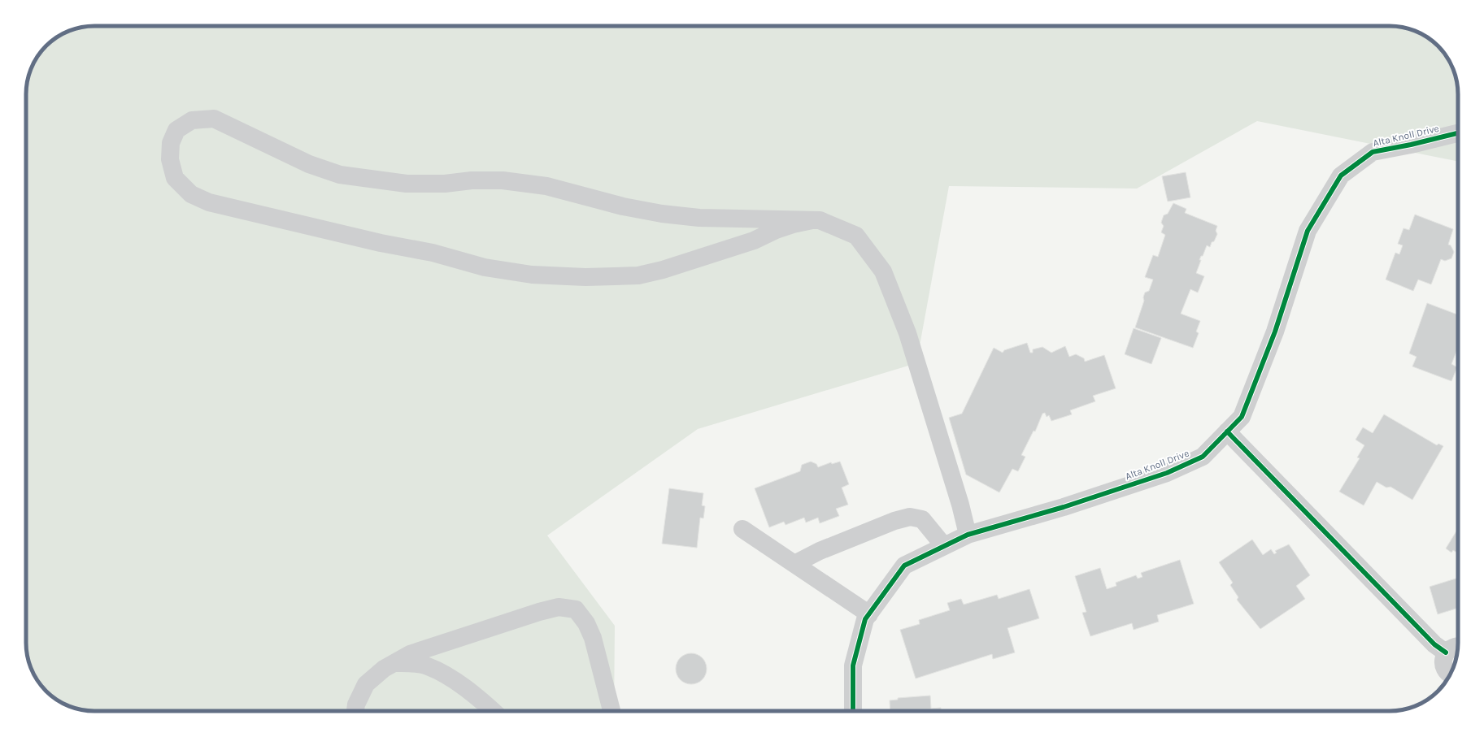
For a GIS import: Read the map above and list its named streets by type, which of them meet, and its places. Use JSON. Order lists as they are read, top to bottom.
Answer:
{
  "streets": {
    "street": ["Alta Knoll Drive"]
  }
}
